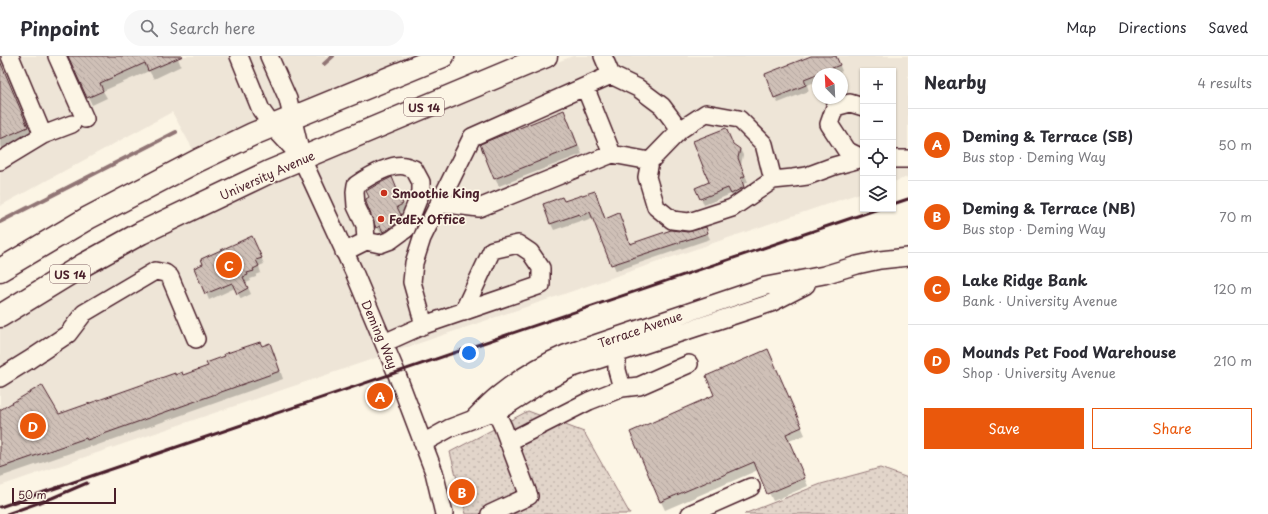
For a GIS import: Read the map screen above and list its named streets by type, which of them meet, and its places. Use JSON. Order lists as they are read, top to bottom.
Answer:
{
  "streets": {
    "main road": ["US 14", "University Avenue"],
    "street": ["Terrace Avenue", "Deming Way"]
  },
  "crossings": [
    ["University Avenue", "Deming Way"],
    ["Terrace Avenue", "Deming Way"]
  ],
  "places": ["Smoothie King", "FedEx Office"],
  "scale_bar": "50 m",
  "north": "top left",
  "page": {
    "header": "Pinpoint",
    "search": "Search here",
    "nav": ["Map", "Directions", "Saved"],
    "heading": ["Nearby", "4 results"],
    "map_buttons": ["+", "−"],
    "list": [
      {
        "mark": "A",
        "name": "Deming & Terrace (SB)",
        "note": "Bus stop · Deming Way",
        "value": "50 m"
      },
      {
        "mark": "B",
        "name": "Deming & Terrace (NB)",
        "note": "Bus stop · Deming Way",
        "value": "70 m"
      },
      {
        "mark": "C",
        "name": "Lake Ridge Bank",
        "note": "Bank · University Avenue",
        "value": "120 m"
      },
      {
        "mark": "D",
        "name": "Mounds Pet Food Warehouse",
        "note": "Shop · University Avenue",
        "value": "210 m"
      }
    ],
    "pins": [
      "C",
      "A",
      "D",
      "B"
    ],
    "buttons": ["Save", "Share"],
    "scale": "50 m"
  }
}
